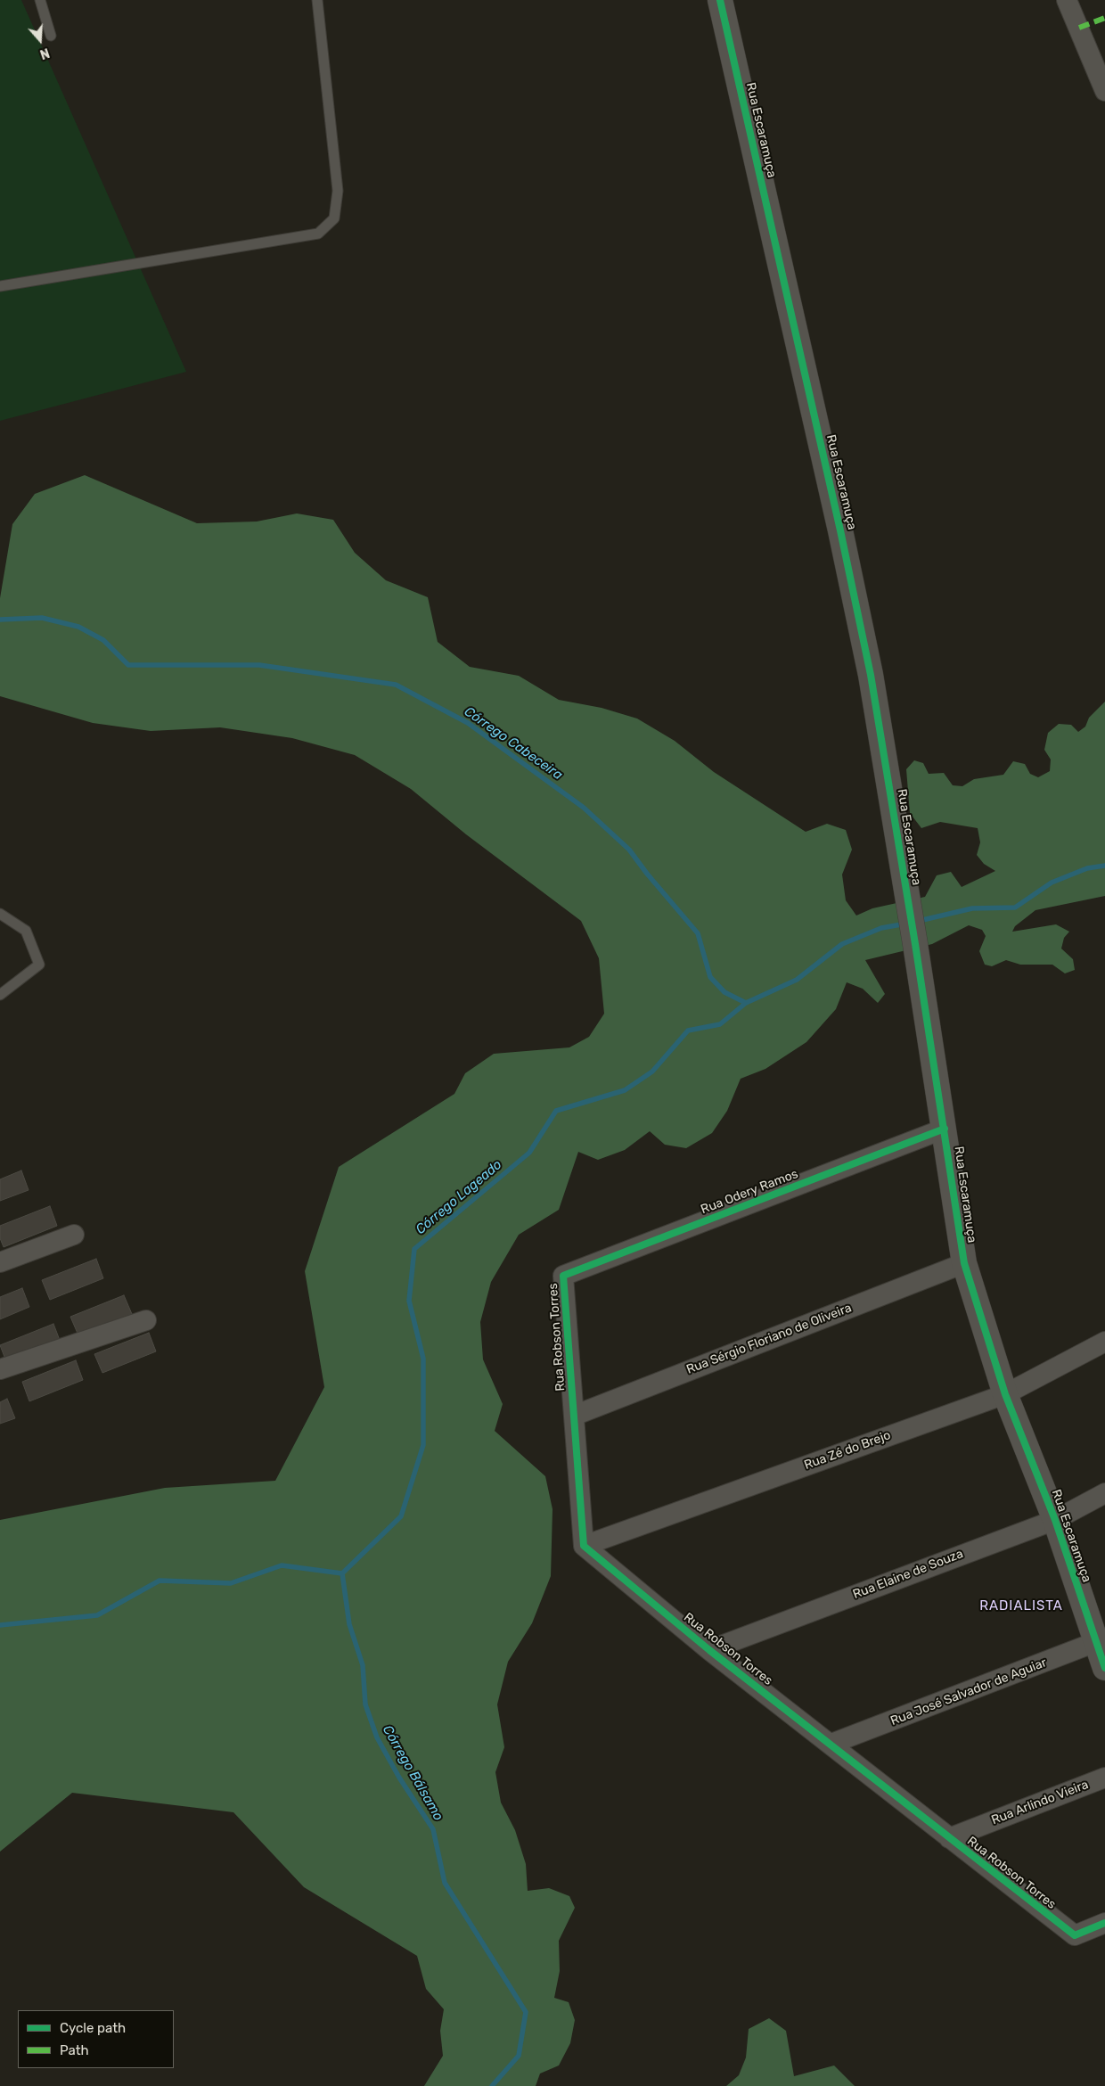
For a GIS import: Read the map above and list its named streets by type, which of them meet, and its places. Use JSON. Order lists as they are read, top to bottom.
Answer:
{
  "streets": {
    "street": [
      "Rua Escaramuça",
      "Rua Odery Ramos",
      "Rua Robson Torres",
      "Rua Sérgio Floriano de Oliveira",
      "Rua Zé do Brejo",
      "Rua Elaine de Souza",
      "Rua José Salvador de Aguiar",
      "Rua Arlindo Vieira"
    ]
  },
  "crossings": [
    ["Rua Escaramuça", "Rua Odery Ramos"],
    ["Rua Escaramuça", "Rua Sérgio Floriano de Oliveira"],
    ["Rua Escaramuça", "Rua Zé do Brejo"],
    ["Rua Escaramuça", "Rua Elaine de Souza"],
    ["Rua Escaramuça", "Rua José Salvador de Aguiar"],
    ["Rua Odery Ramos", "Rua Robson Torres"],
    ["Rua Robson Torres", "Rua Sérgio Floriano de Oliveira"],
    ["Rua Robson Torres", "Rua Zé do Brejo"],
    ["Rua Robson Torres", "Rua Elaine de Souza"],
    ["Rua Robson Torres", "Rua José Salvador de Aguiar"],
    ["Rua Robson Torres", "Rua Arlindo Vieira"]
  ],
  "districts": ["RADIALISTA"],
  "water": ["Córrego Cabeceira", "Córrego Lageado", "Córrego Bálsamo"],
  "legend": ["Cycle path", "Path"],
  "north": "bottom"
}
